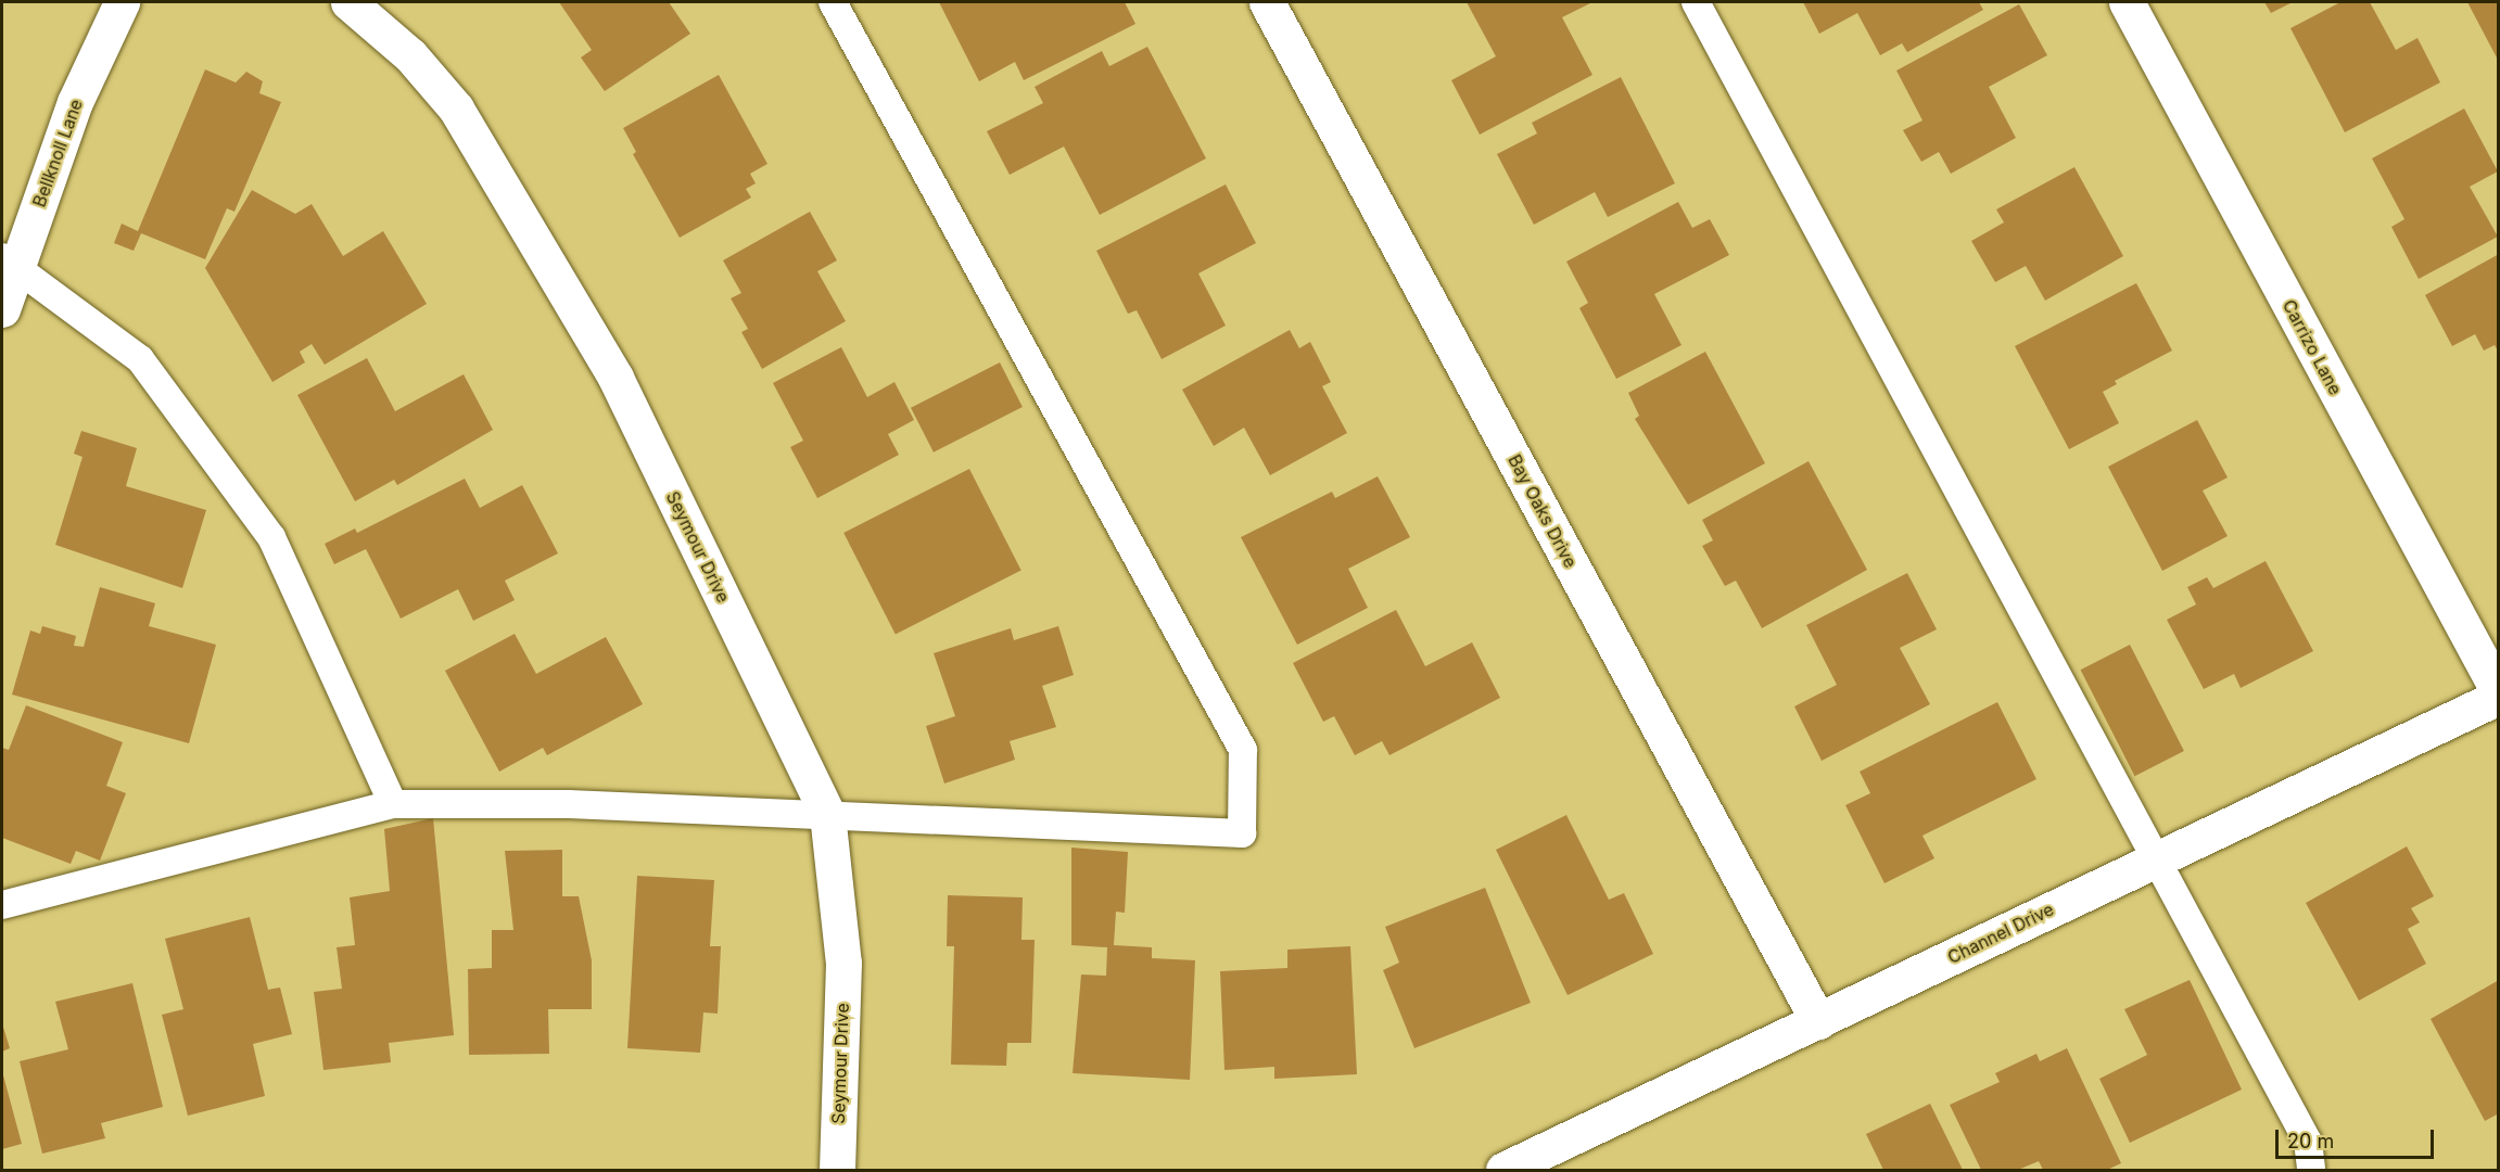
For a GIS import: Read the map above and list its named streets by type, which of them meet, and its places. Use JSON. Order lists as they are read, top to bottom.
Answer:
{
  "streets": {
    "street": [
      "Bellknoll Lane",
      "Carrizo Lane",
      "Bay Oaks Drive",
      "Seymour Drive",
      "Channel Drive"
    ]
  },
  "crossings": [
    ["Carrizo Lane", "Channel Drive"],
    ["Bay Oaks Drive", "Channel Drive"]
  ],
  "scale_bar": "20 m"
}
